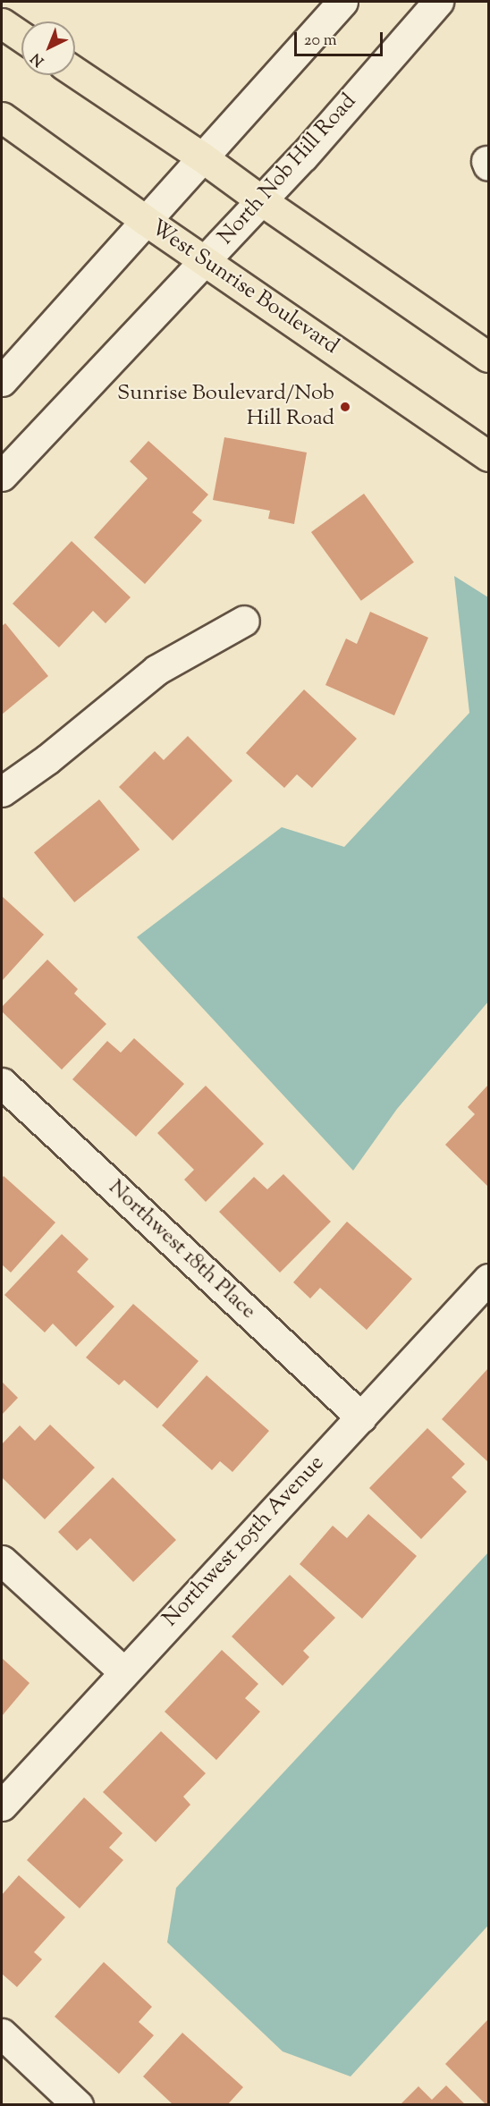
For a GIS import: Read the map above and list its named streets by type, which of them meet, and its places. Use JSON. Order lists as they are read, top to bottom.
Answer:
{
  "streets": {
    "highway": ["West Sunrise Boulevard"],
    "street": ["North Nob Hill Road", "Northwest 18th Place", "Northwest 105th Avenue"]
  },
  "crossings": [
    ["North Nob Hill Road", "West Sunrise Boulevard"],
    ["Northwest 18th Place", "Northwest 105th Avenue"]
  ],
  "places": ["Sunrise Boulevard/Nob Hill Road"],
  "scale_bar": "20 m",
  "north": "bottom left"
}
